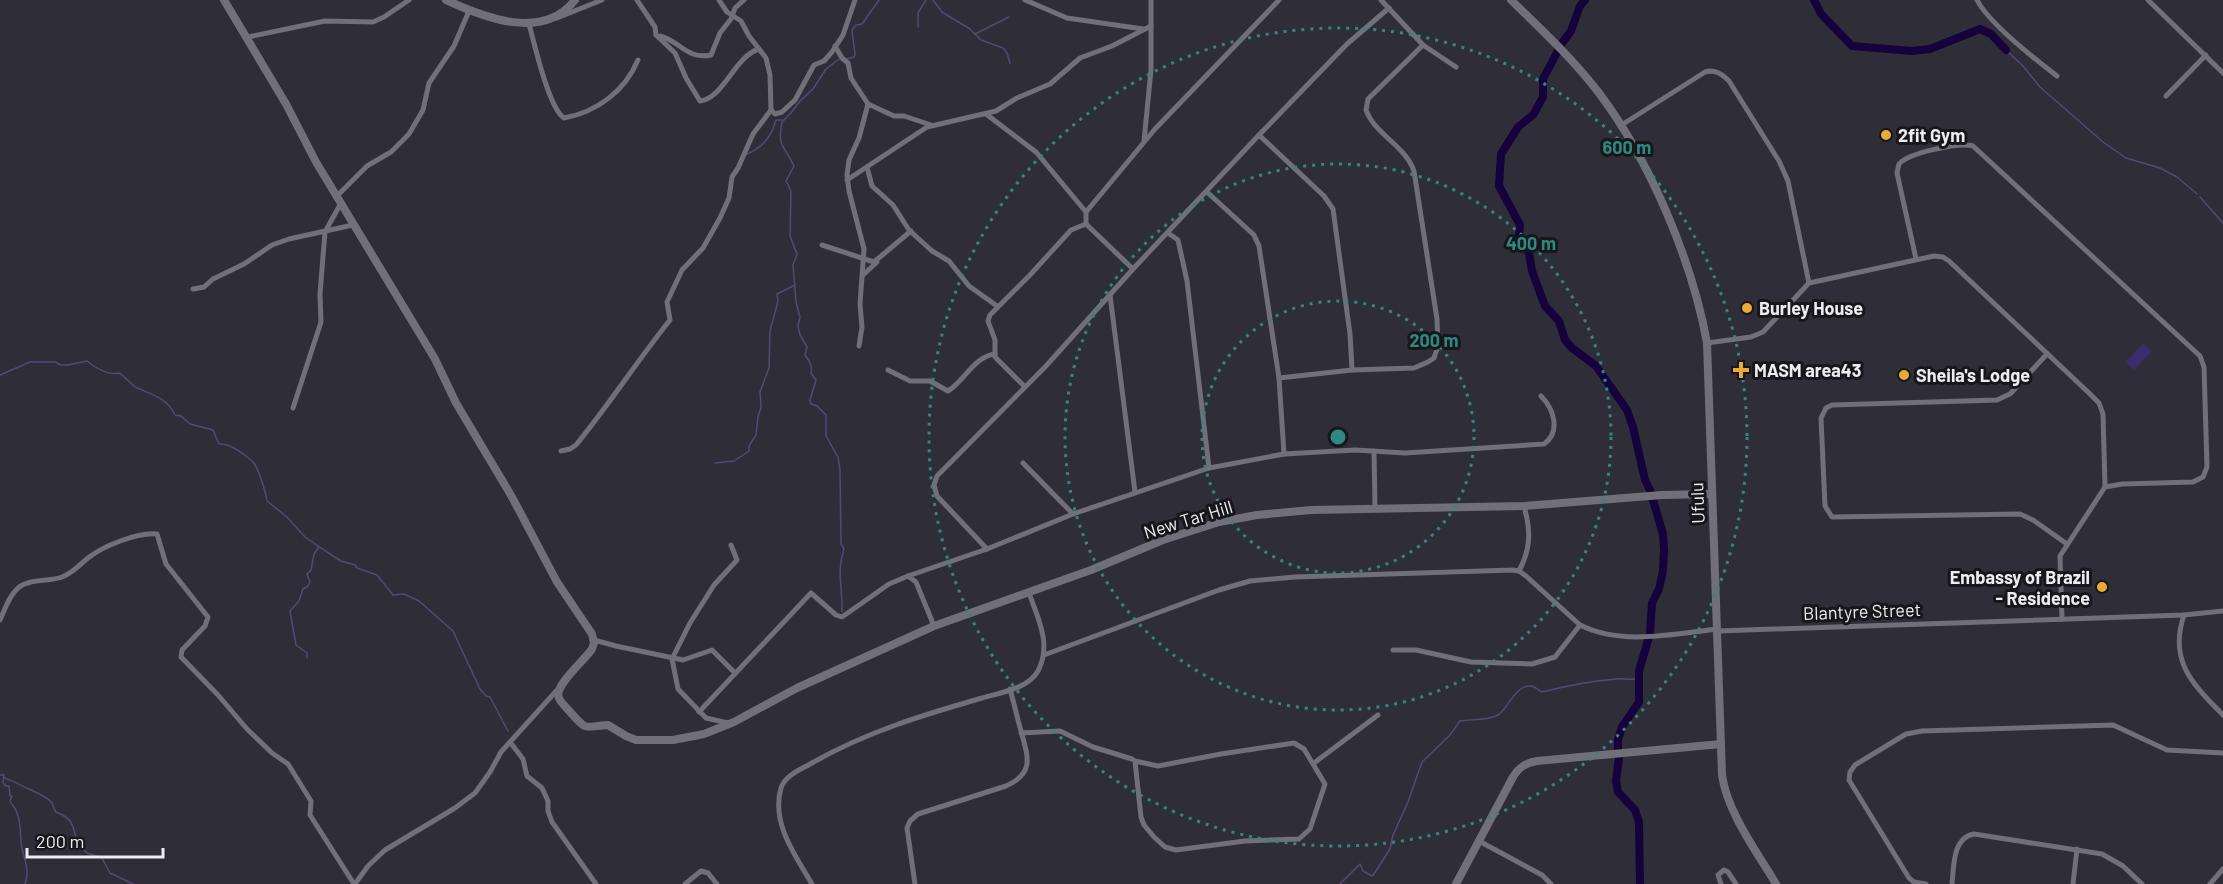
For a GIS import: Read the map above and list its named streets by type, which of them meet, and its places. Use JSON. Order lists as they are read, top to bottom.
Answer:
{
  "streets": {
    "street": ["Ufulu", "New Tar Hill", "Blantyre Street"]
  },
  "crossings": [
    ["Ufulu", "New Tar Hill"],
    ["Ufulu", "Blantyre Street"]
  ],
  "places": {
    "other": [
      "2fit Gym",
      "Burley House",
      "Sheila's Lodge",
      "Embassy of Brazil - Residence"
    ],
    "health": ["MASM area43"]
  },
  "scale_bar": "200 m",
  "rings": ["600 m", "400 m", "200 m"]
}
